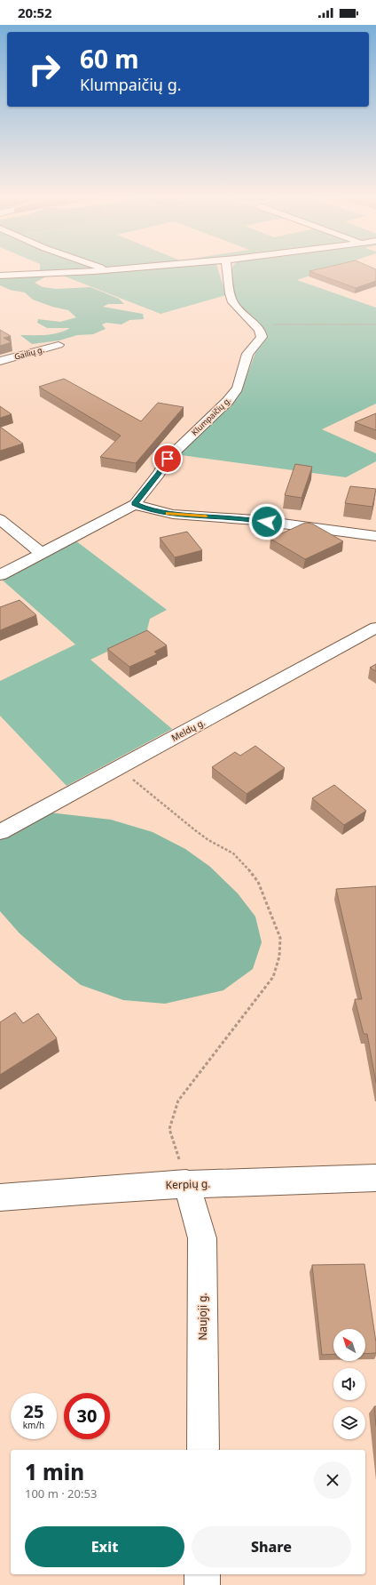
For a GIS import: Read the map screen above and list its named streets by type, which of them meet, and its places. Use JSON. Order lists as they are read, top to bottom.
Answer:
{
  "streets": {
    "street": [
      "Gailių g.",
      "Klumpaičių g.",
      "Meldų g.",
      "Kerpių g.",
      "Naujoji g."
    ]
  },
  "crossings": [
    ["Kerpių g.", "Naujoji g."]
  ],
  "north": "top left",
  "page": {
    "status": "20:52",
    "turn": ["60 m", "Klumpaičių g."],
    "speed": "25 km/h",
    "limit": "30",
    "heading": ["1 min", "100 m · 20:53"],
    "buttons": ["Exit", "Share"]
  }
}
